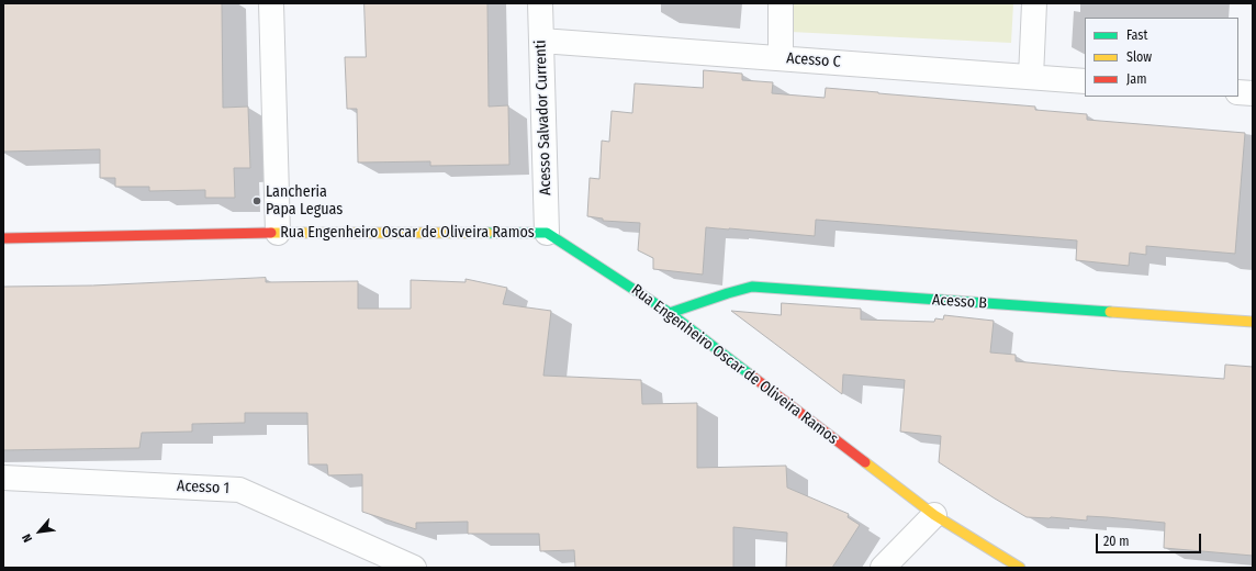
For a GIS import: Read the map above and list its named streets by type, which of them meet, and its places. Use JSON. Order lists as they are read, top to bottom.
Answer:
{
  "streets": {
    "street": [
      "Acesso C",
      "Acesso Salvador Currenti",
      "Rua Engenheiro Oscar de Oliveira Ramos",
      "Acesso B",
      "Acesso 1"
    ]
  },
  "crossings": [
    ["Acesso C", "Acesso Salvador Currenti"],
    ["Acesso Salvador Currenti", "Rua Engenheiro Oscar de Oliveira Ramos"],
    ["Rua Engenheiro Oscar de Oliveira Ramos", "Acesso B"]
  ],
  "places": ["Lancheria Papa Leguas"],
  "legend": ["Fast", "Slow", "Jam"],
  "scale_bar": "20 m",
  "north": "bottom left"
}
